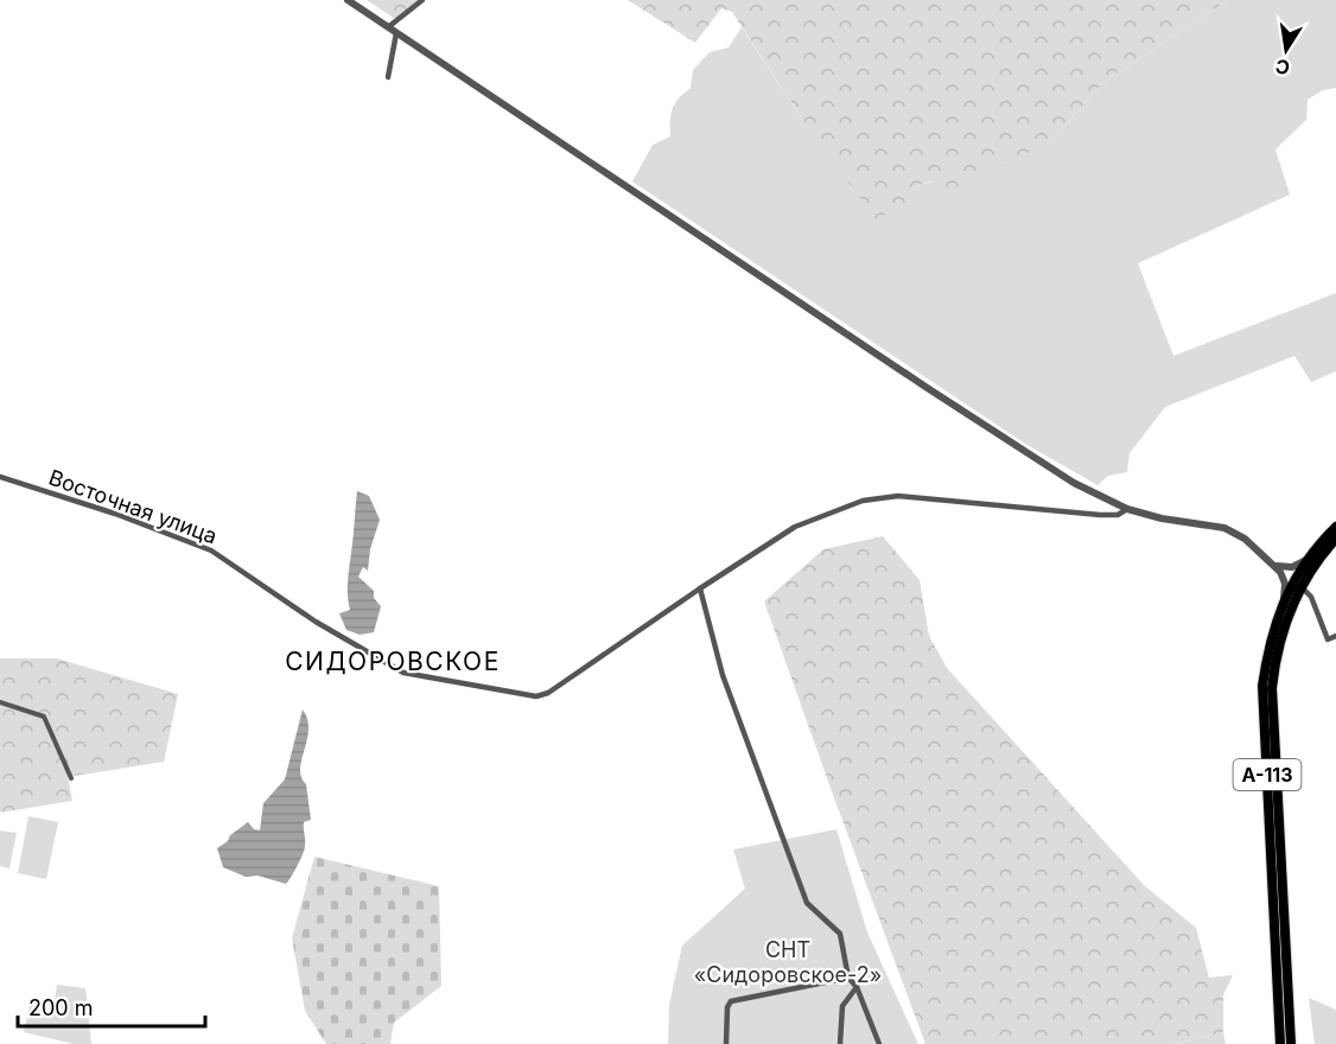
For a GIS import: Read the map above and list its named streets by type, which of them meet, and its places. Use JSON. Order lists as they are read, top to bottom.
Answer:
{
  "streets": {
    "highway": ["А-113"],
    "street": ["Восточная улица"]
  },
  "districts": ["СИДОРОВСКОЕ"],
  "parks": ["СНТ «Сидоровское-2»"],
  "scale_bar": "200 m",
  "north": "bottom"
}
